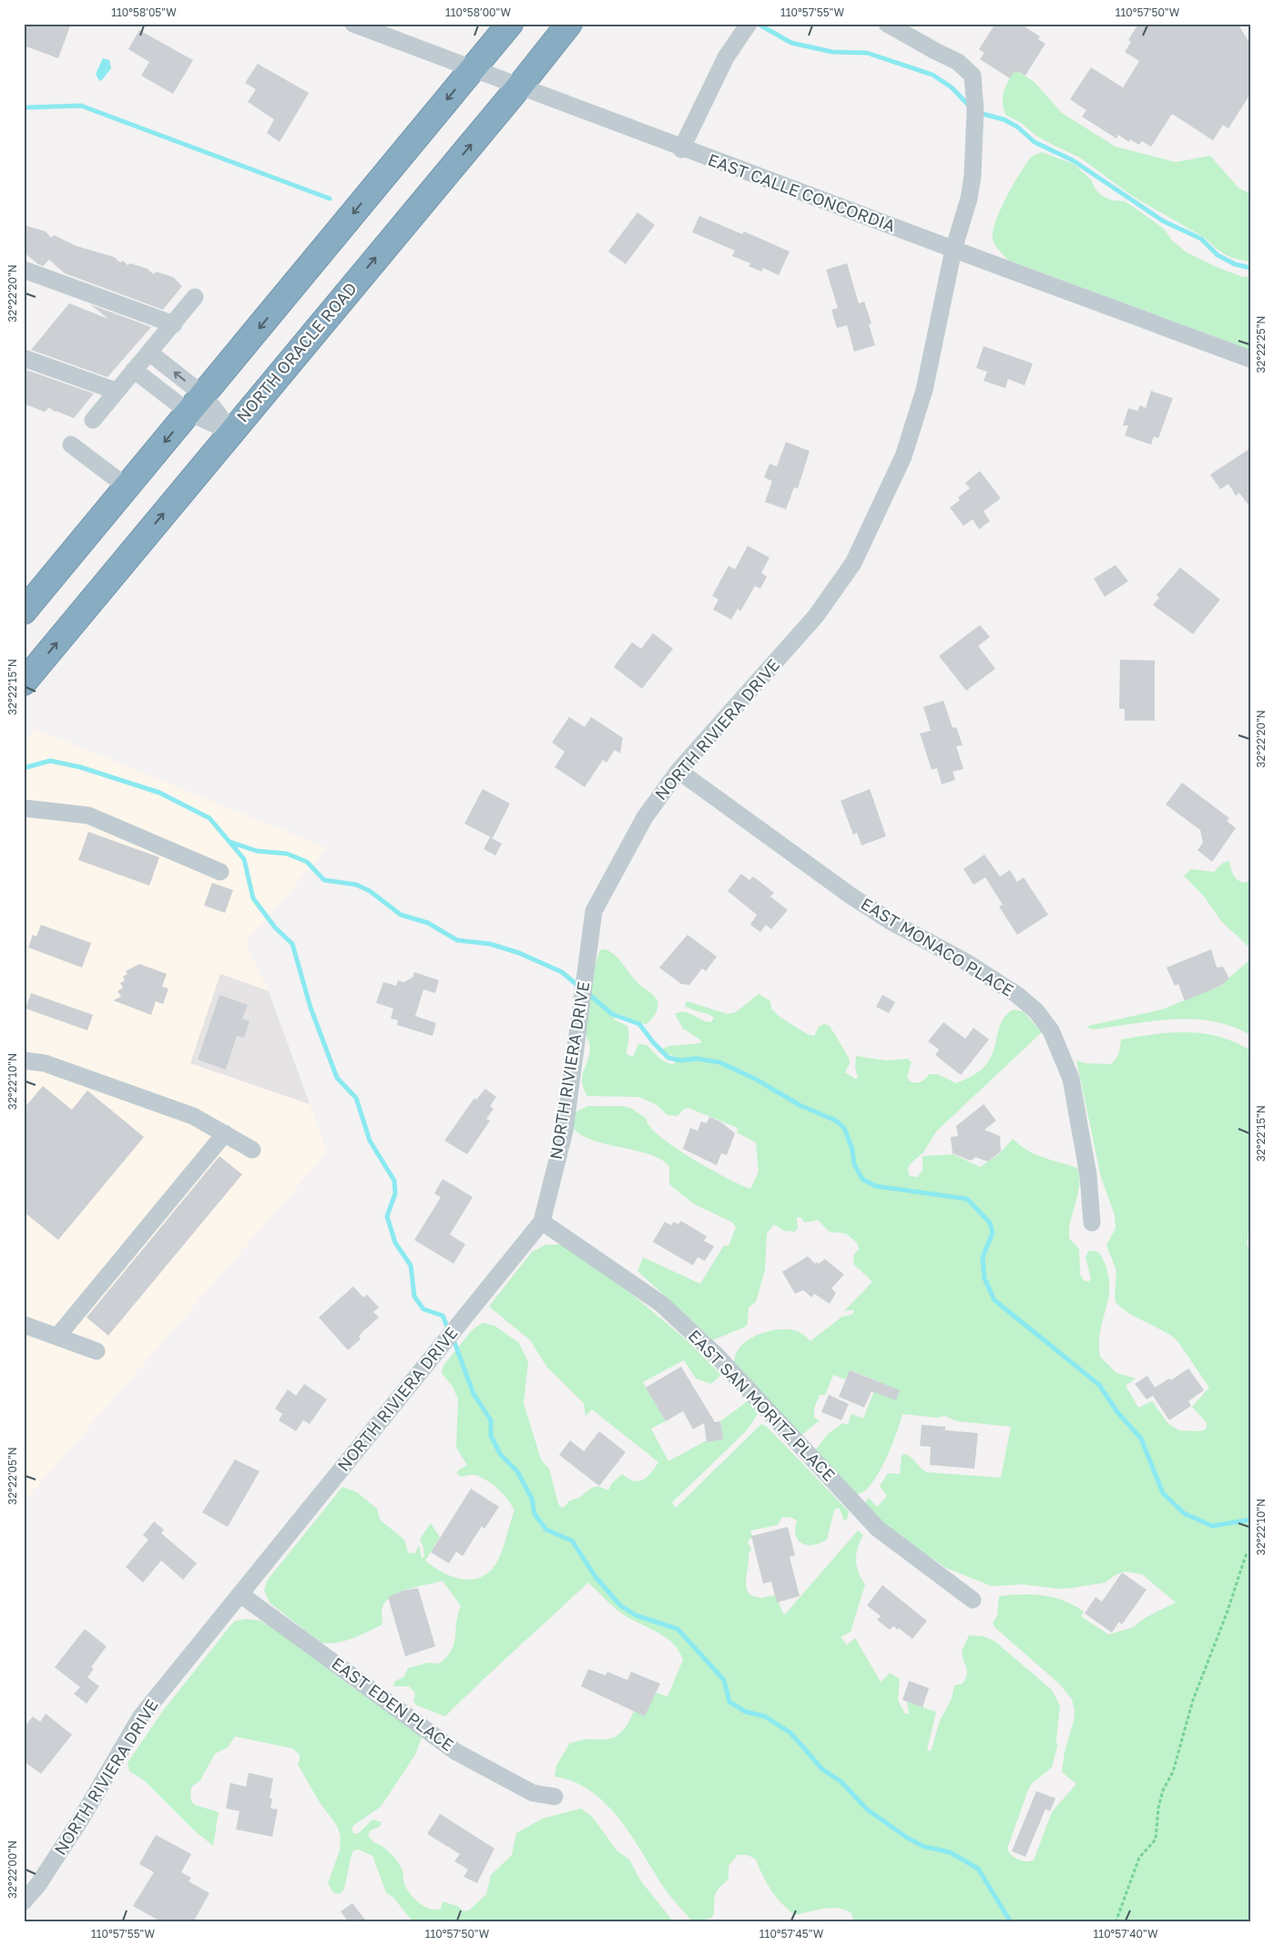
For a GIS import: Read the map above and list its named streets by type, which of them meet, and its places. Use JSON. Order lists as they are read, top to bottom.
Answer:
{
  "streets": {
    "highway": ["NORTH ORACLE ROAD"],
    "street": [
      "EAST CALLE CONCORDIA",
      "NORTH RIVIERA DRIVE",
      "EAST MONACO PLACE",
      "EAST SAN MORITZ PLACE",
      "EAST EDEN PLACE"
    ]
  },
  "crossings": [
    ["EAST CALLE CONCORDIA", "NORTH ORACLE ROAD"],
    ["EAST CALLE CONCORDIA", "NORTH RIVIERA DRIVE"],
    ["NORTH RIVIERA DRIVE", "EAST MONACO PLACE"],
    ["NORTH RIVIERA DRIVE", "EAST SAN MORITZ PLACE"],
    ["NORTH RIVIERA DRIVE", "EAST EDEN PLACE"]
  ],
  "coordinates": [
    "110°58'05\"W",
    "110°58'00\"W",
    "110°57'55\"W",
    "110°57'50\"W",
    "32°22'20\"N",
    "32°22'25\"N",
    "32°22'15\"N",
    "32°22'10\"N",
    "32°22'05\"N",
    "32°22'00\"N",
    "110°57'45\"W",
    "110°57'40\"W"
  ]
}
